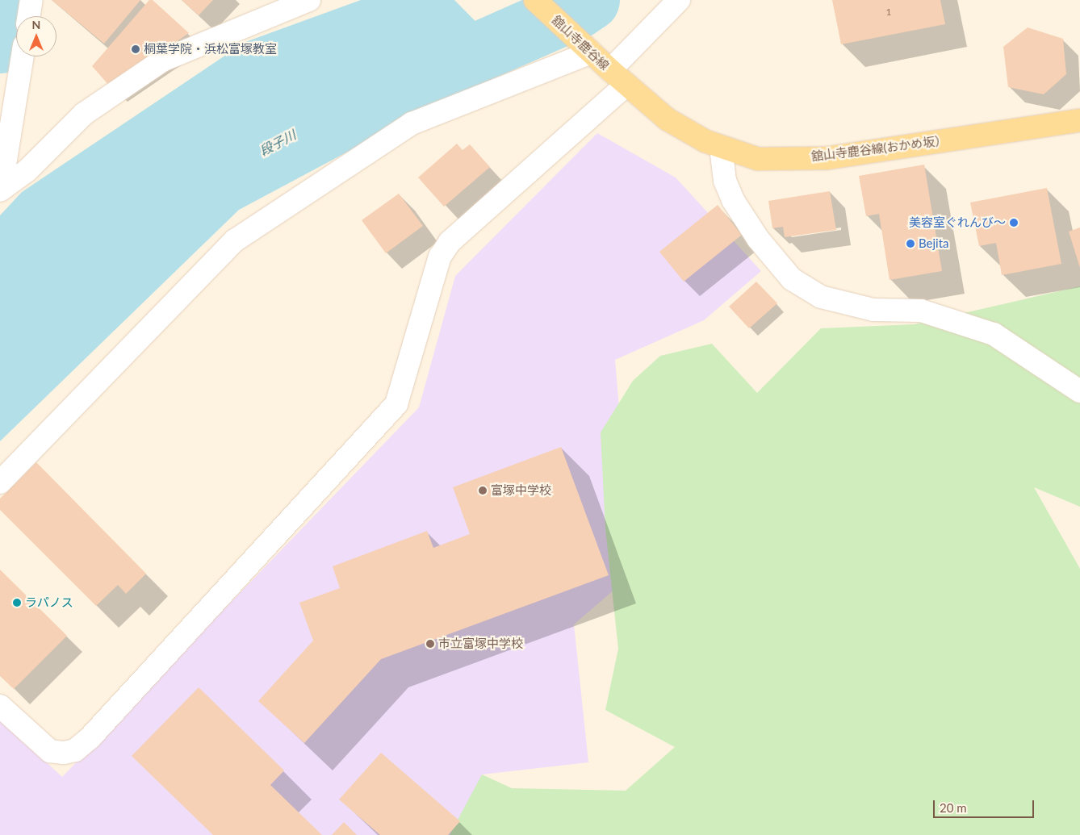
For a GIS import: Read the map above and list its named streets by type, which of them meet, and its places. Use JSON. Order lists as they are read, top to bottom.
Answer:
{
  "streets": {
    "main road": ["舘山寺鹿谷線", "舘山寺鹿谷線(おかめ坂）"]
  },
  "crossings": [
    ["舘山寺鹿谷線", "舘山寺鹿谷線(おかめ坂）"]
  ],
  "water": ["段子川"],
  "places": [
    "桐葉学院・浜松富塚教室",
    "美容室ぐれんび～",
    "Bejita",
    "富塚中学校",
    "ラパノス",
    "市立富塚中学校"
  ],
  "house_numbers": ["1"],
  "scale_bar": "20 m",
  "north": "top"
}
